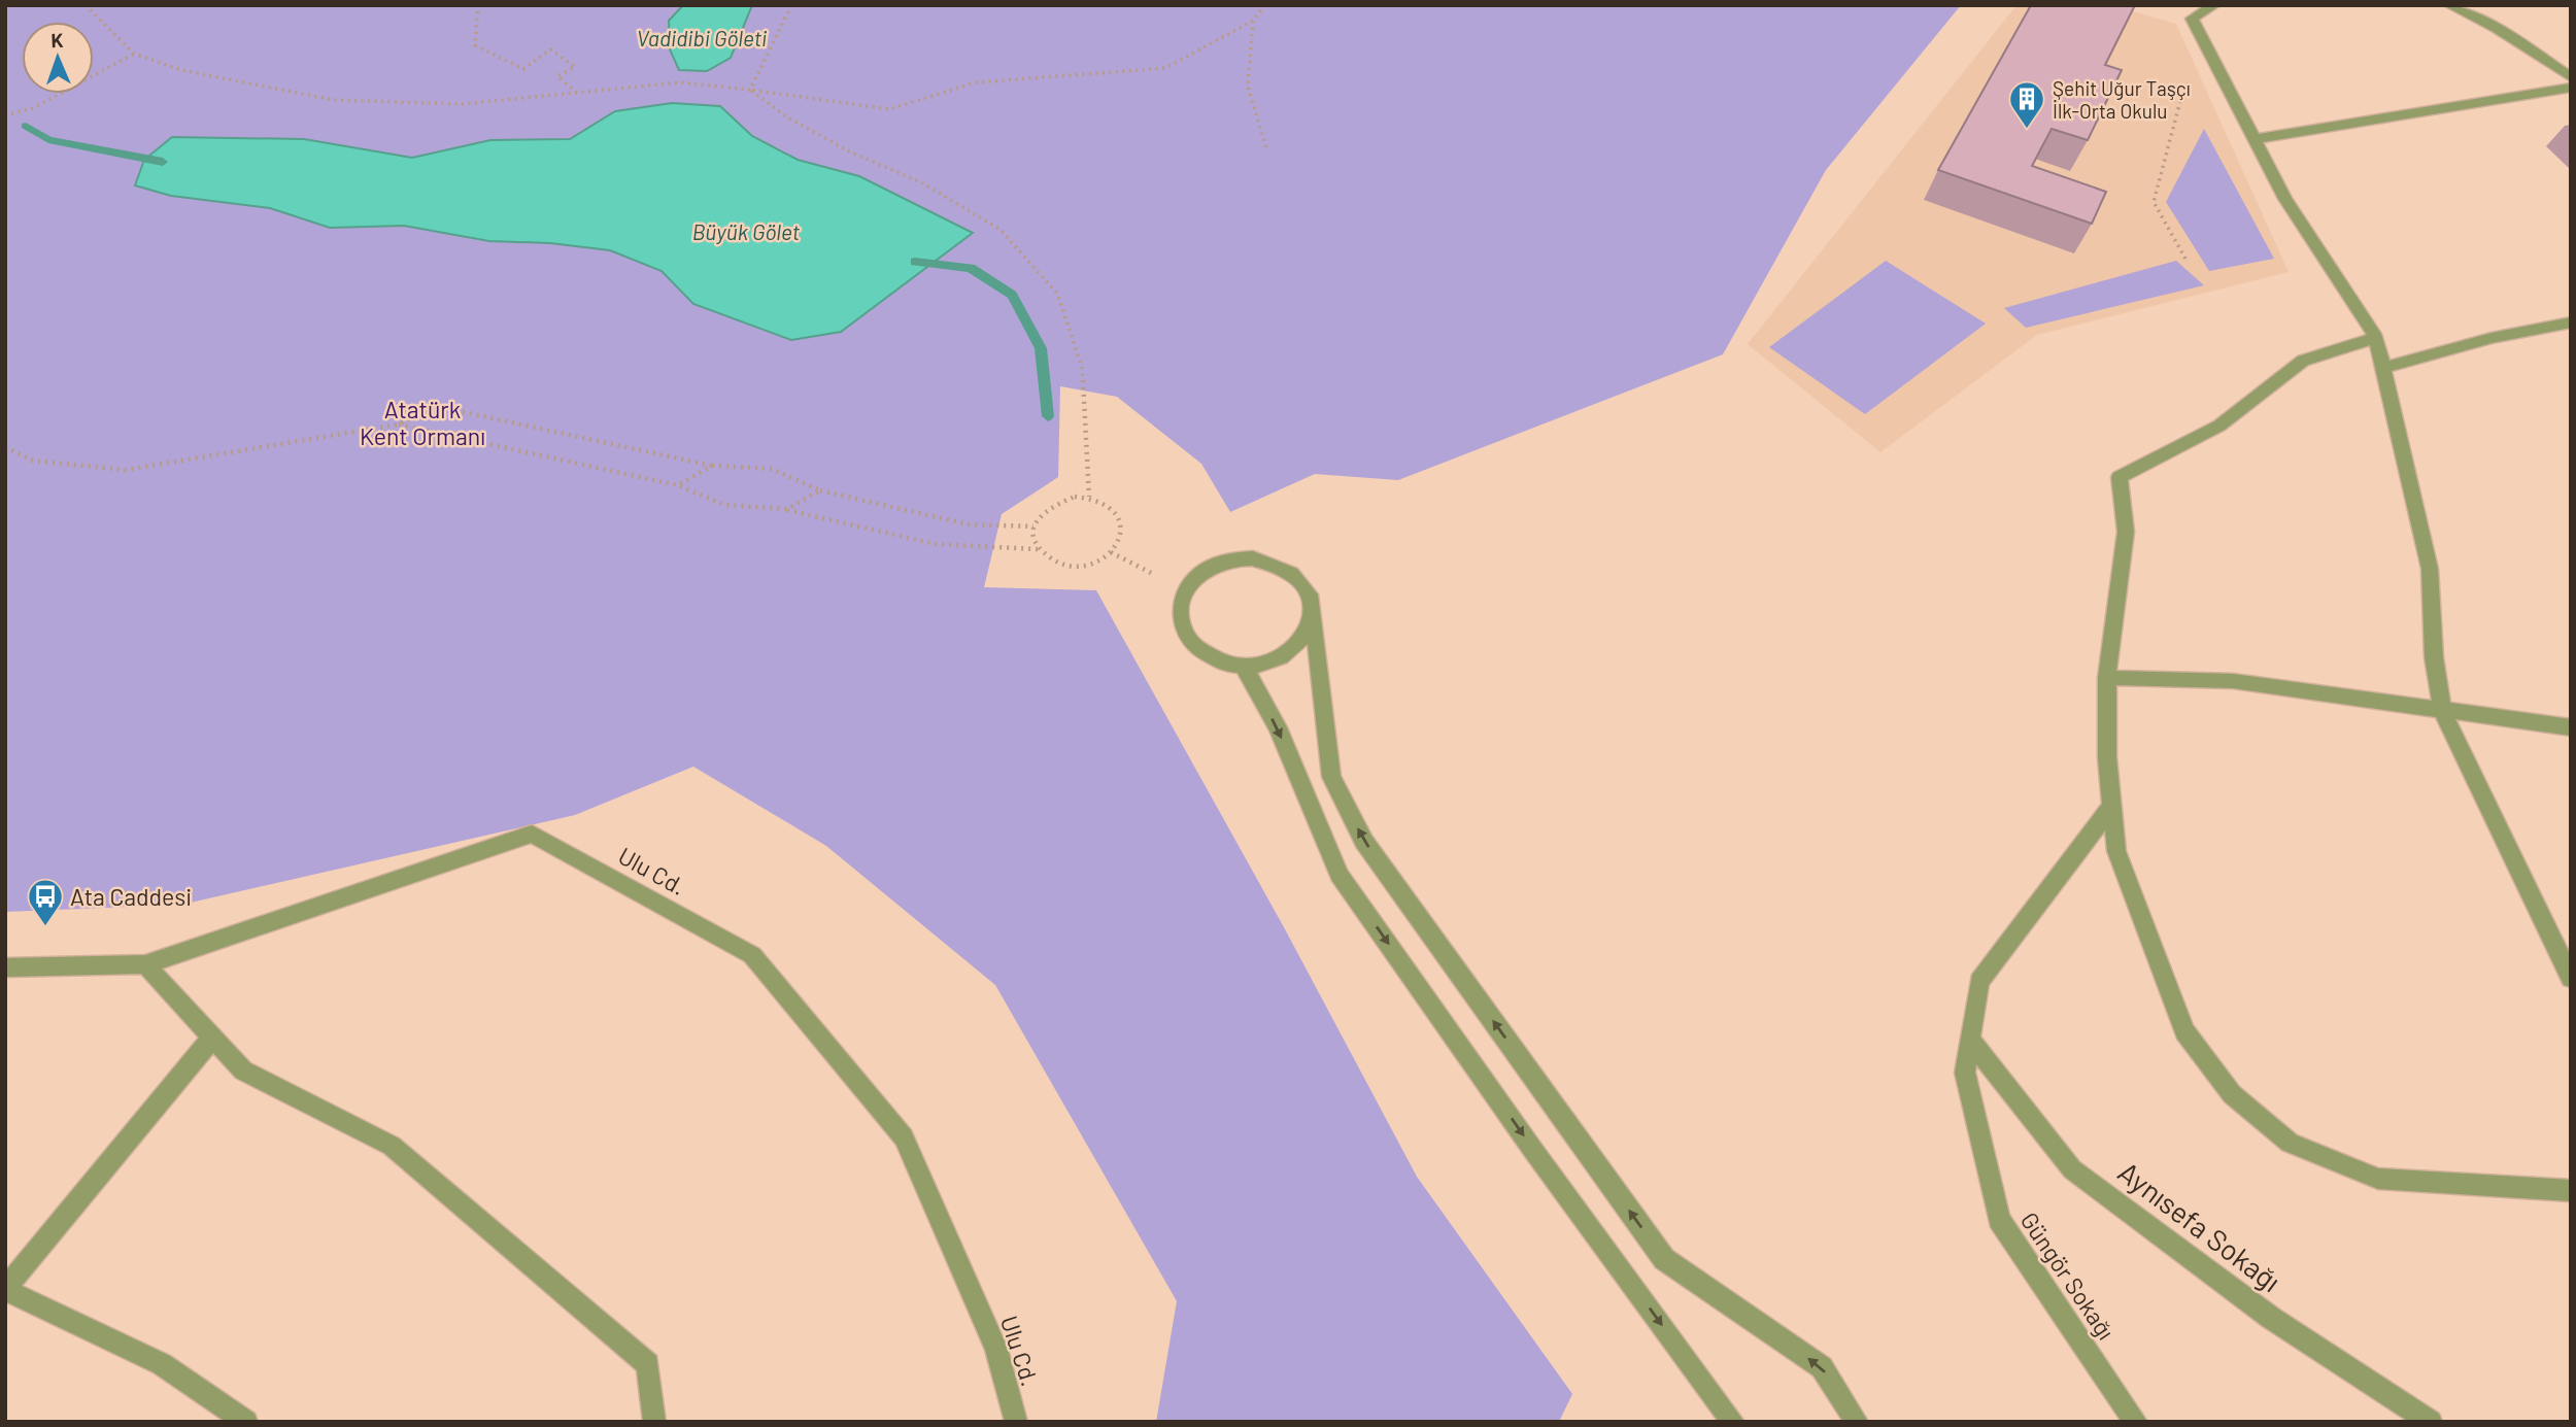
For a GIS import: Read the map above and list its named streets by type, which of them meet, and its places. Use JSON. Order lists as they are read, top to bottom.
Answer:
{
  "streets": {
    "street": ["Ulu Cd.", "Aynısefa Sokağı", "Güngör Sokağı"]
  },
  "crossings": [
    ["Aynısefa Sokağı", "Güngör Sokağı"]
  ],
  "water": ["Vadidibi Göleti", "Büyük Gölet"],
  "parks": ["Atatürk Kent Ormanı"],
  "places": {
    "building": ["Şehit Uğur Taşçı İlk-Orta Okulu"],
    "bus stop": ["Ata Caddesi"]
  },
  "north": "top"
}
